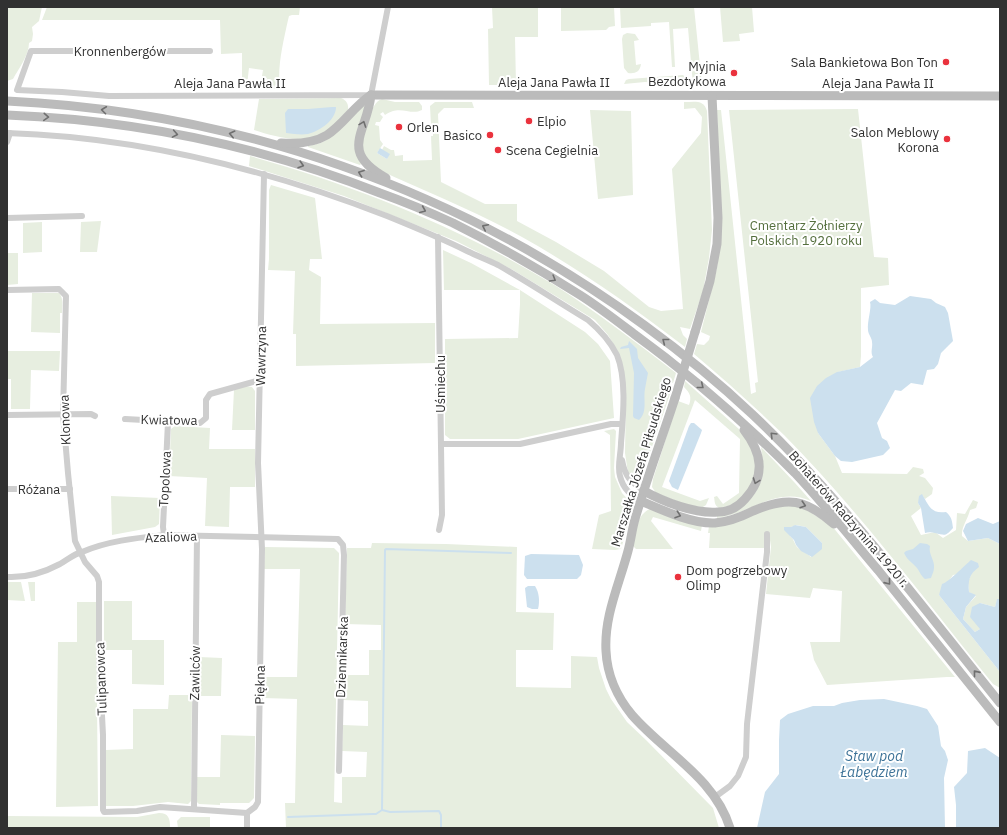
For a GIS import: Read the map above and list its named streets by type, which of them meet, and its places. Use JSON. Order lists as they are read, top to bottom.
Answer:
{
  "streets": {
    "main road": ["Aleja Jana Pawła II", "Marszałka Józefa Piłsudskiego", "Bohaterów Radzymina 1920 r."],
    "street": [
      "Kronnenbergów",
      "Wawrzyna",
      "Uśmiechu",
      "Klonowa",
      "Kwiatowa",
      "Topolowa",
      "Różana",
      "Azaliowa",
      "Dziennikarska",
      "Zawilców",
      "Tulipanowca",
      "Piękna"
    ]
  },
  "crossings": [
    ["Kronnenbergów", "Aleja Jana Pawła II"],
    ["Aleja Jana Pawła II", "Marszałka Józefa Piłsudskiego"],
    ["Wawrzyna", "Kwiatowa"],
    ["Wawrzyna", "Azaliowa"],
    ["Wawrzyna", "Piękna"],
    ["Klonowa", "Różana"],
    ["Klonowa", "Azaliowa"],
    ["Klonowa", "Tulipanowca"],
    ["Kwiatowa", "Topolowa"],
    ["Topolowa", "Azaliowa"],
    ["Azaliowa", "Dziennikarska"],
    ["Azaliowa", "Zawilców"],
    ["Azaliowa", "Tulipanowca"],
    ["Azaliowa", "Piękna"],
    ["Zawilców", "Tulipanowca"]
  ],
  "water": ["Staw pod Łabędziem"],
  "parks": ["Cmentarz Żołnierzy Polskich 1920 roku"],
  "places": [
    "Sala Bankietowa Bon Ton",
    "Myjnia Bezdotykowa",
    "Elpio",
    "Orlen",
    "Basico",
    "Salon Meblowy Korona",
    "Scena Cegielnia",
    "Dom pogrzebowy Olimp"
  ]
}
